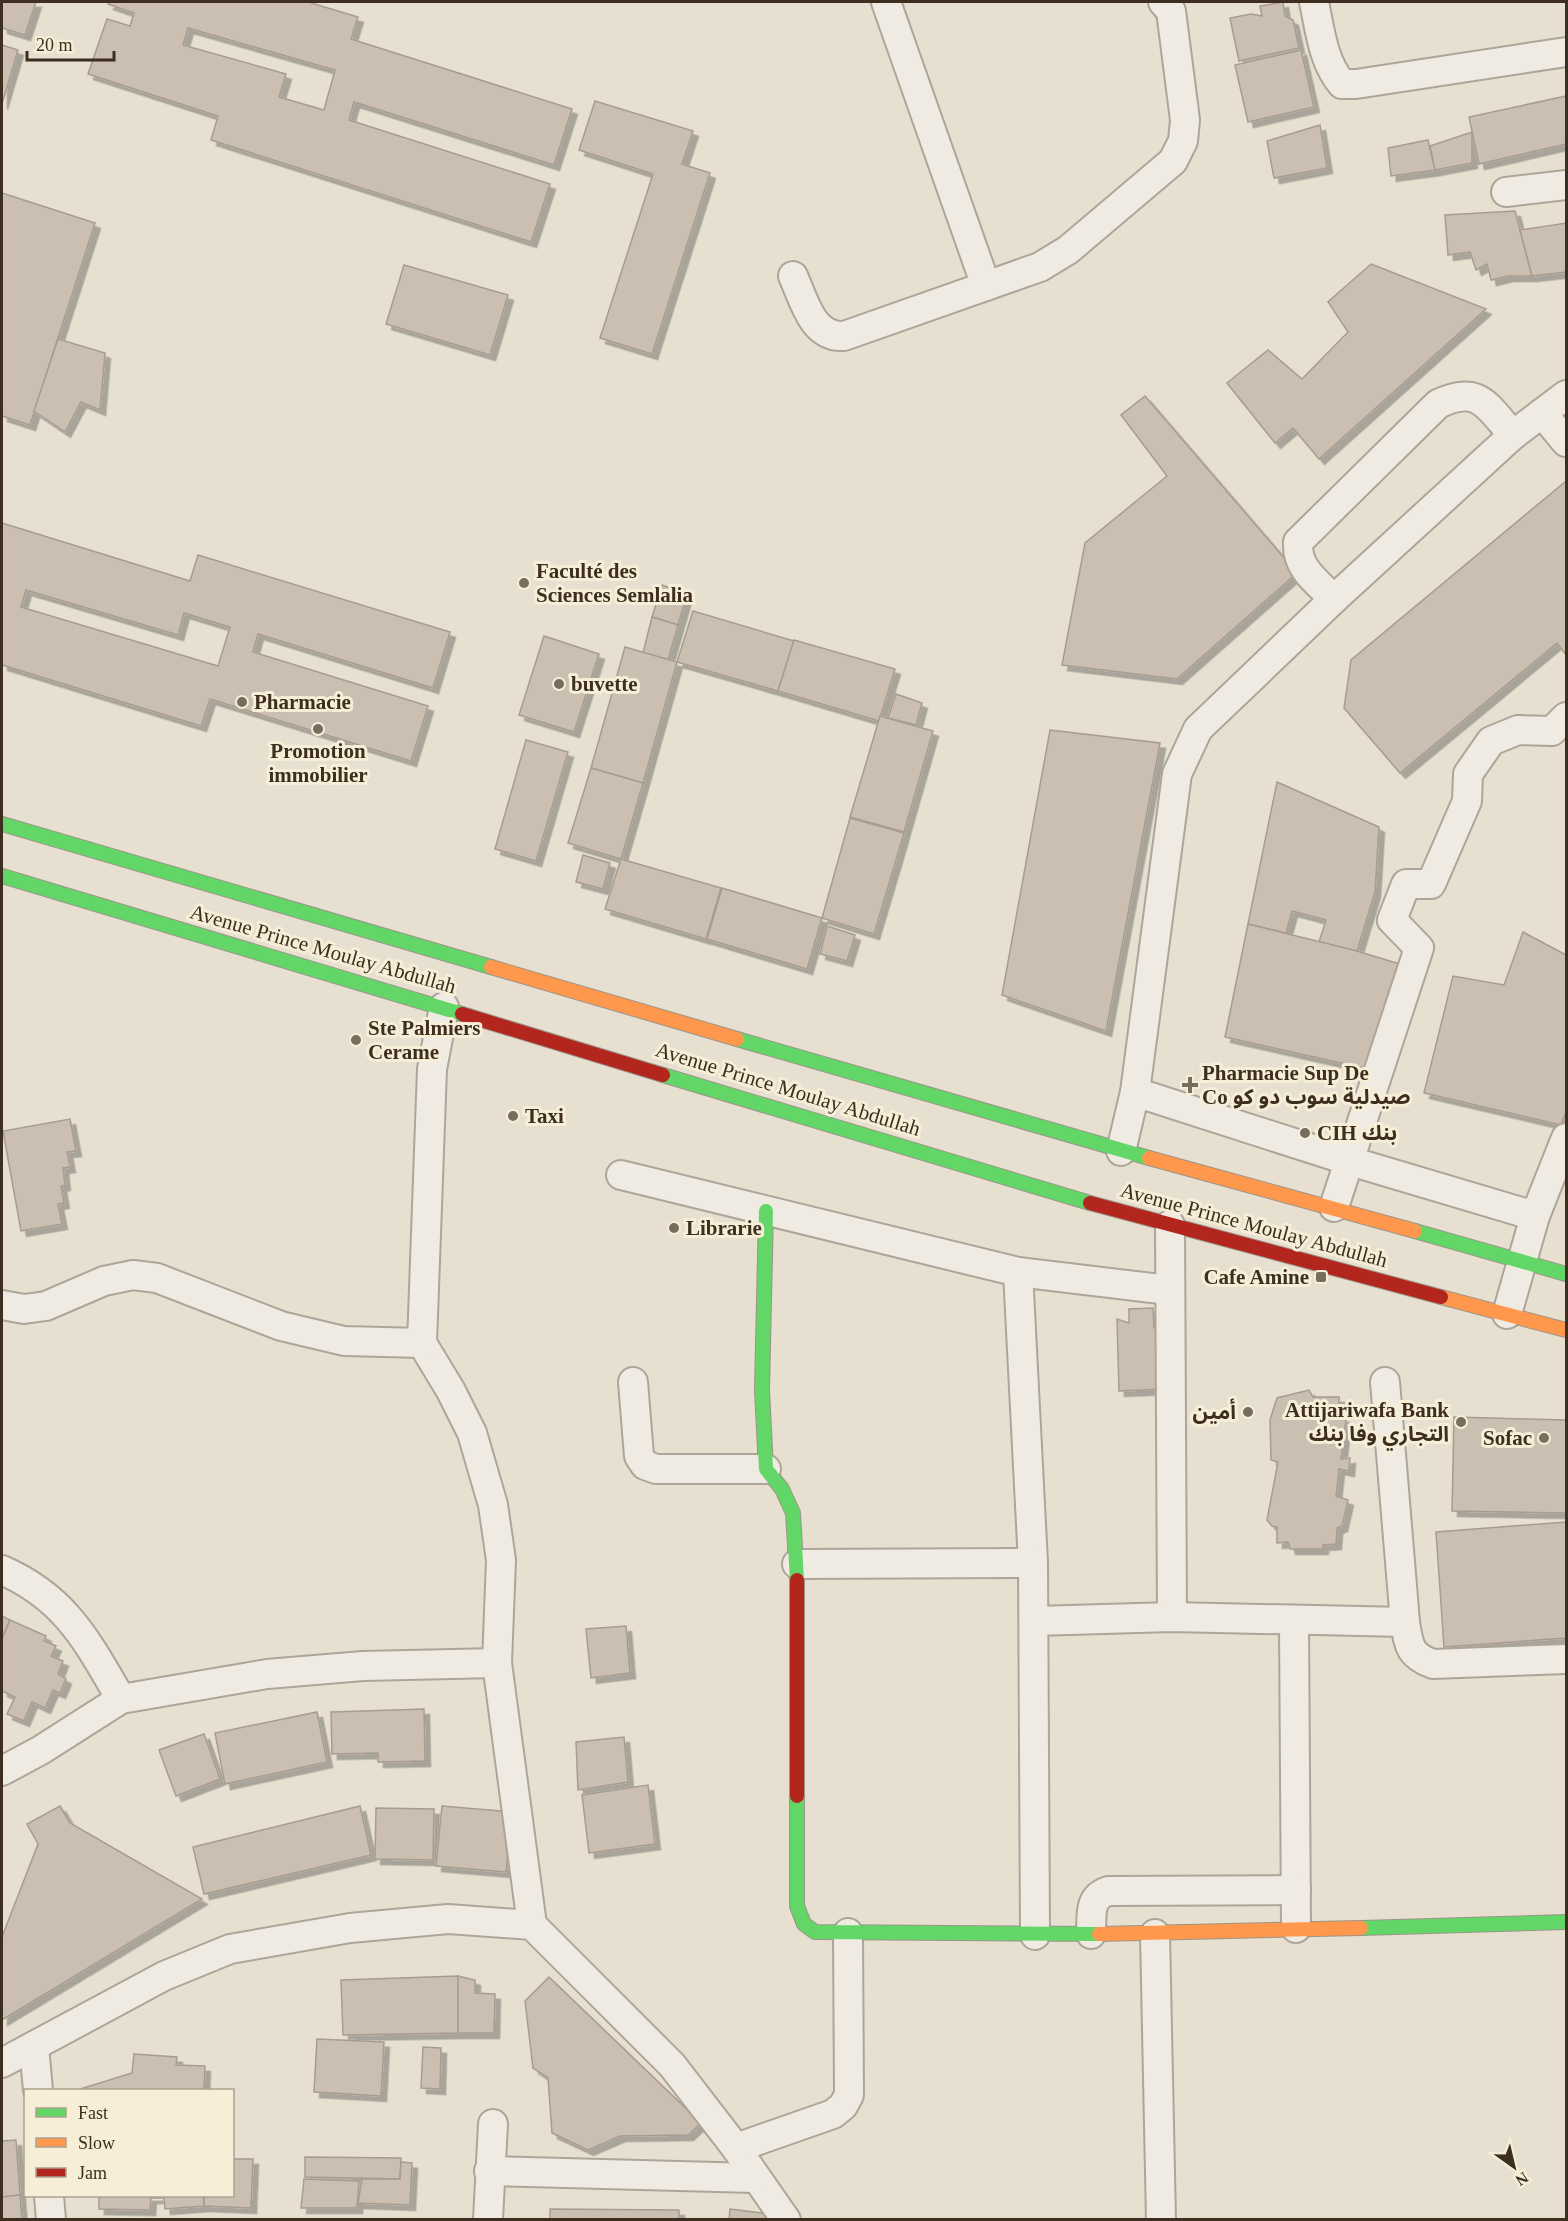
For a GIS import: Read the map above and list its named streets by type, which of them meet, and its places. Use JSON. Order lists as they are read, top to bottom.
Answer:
{
  "streets": {
    "main road": ["Avenue Prince Moulay Abdullah"]
  },
  "places": {
    "other": [
      "Faculté des Sciences Semlalia",
      "buvette",
      "Pharmacie",
      "Promotion immobilier",
      "Ste Palmiers Cerame",
      "Taxi",
      "CIH بنك",
      "Librarie",
      "أمين",
      "Attijariwafa Bank التجاري وفا بنك",
      "Sofac"
    ],
    "health": ["Pharmacie Sup De Co صيدلية سوب دو كو"],
    "transit": ["Cafe Amine"]
  },
  "legend": ["Fast", "Slow", "Jam"],
  "scale_bar": "20 m",
  "north": "bottom right"
}
